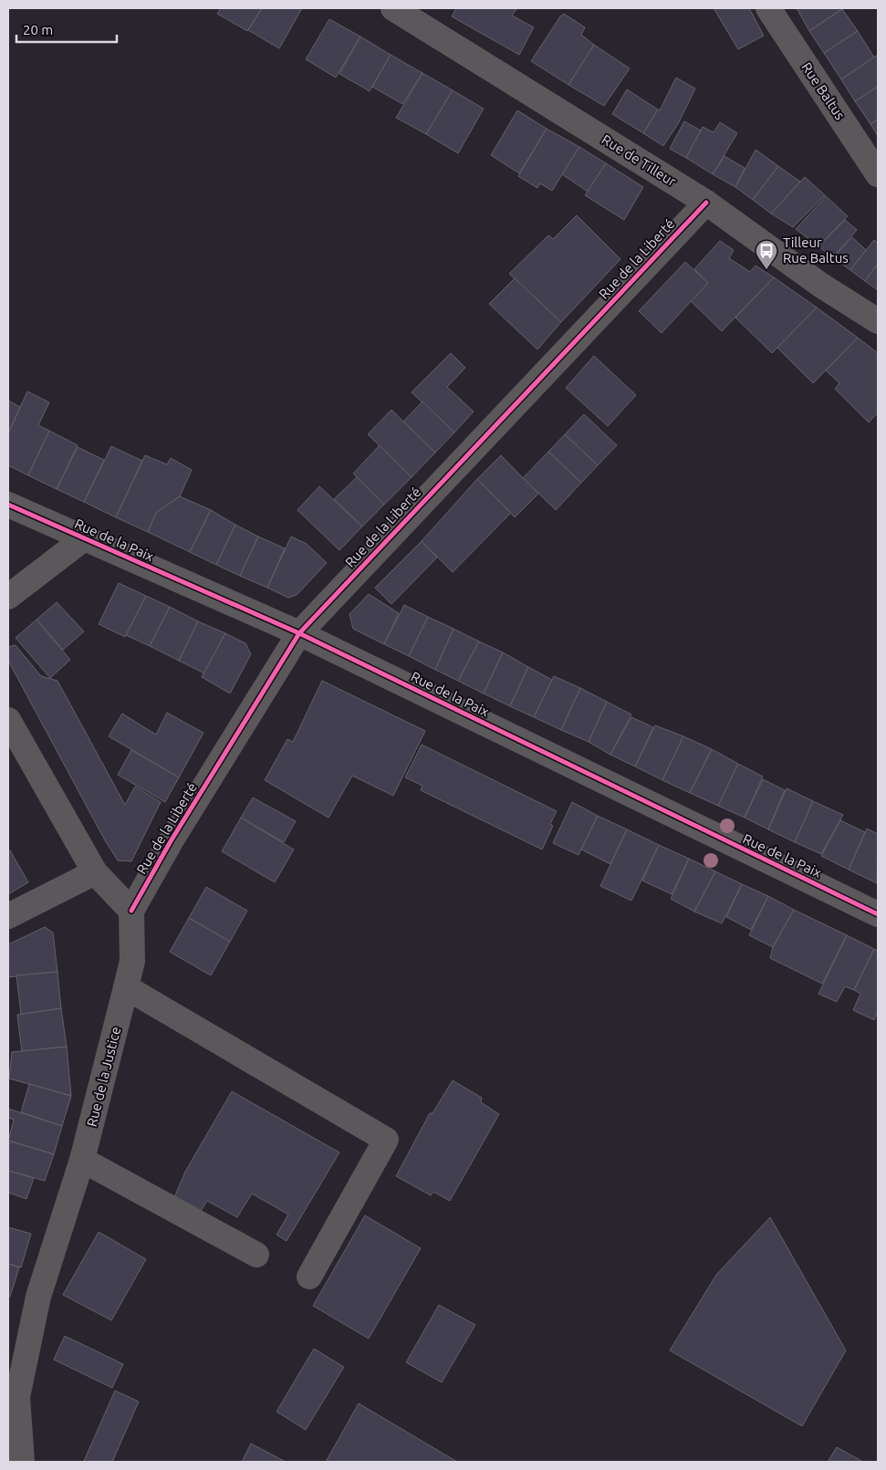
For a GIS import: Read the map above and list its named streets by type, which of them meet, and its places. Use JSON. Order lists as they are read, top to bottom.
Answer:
{
  "streets": {
    "street": [
      "Rue Baltus",
      "Rue de Tilleur",
      "Rue de la Liberté",
      "Rue de la Paix",
      "Rue de la Justice"
    ]
  },
  "crossings": [
    ["Rue de Tilleur", "Rue de la Liberté"],
    ["Rue de la Liberté", "Rue de la Paix"],
    ["Rue de la Liberté", "Rue de la Justice"]
  ],
  "places": {
    "bus stop": ["Tilleur Rue Baltus"]
  },
  "scale_bar": "20 m"
}
